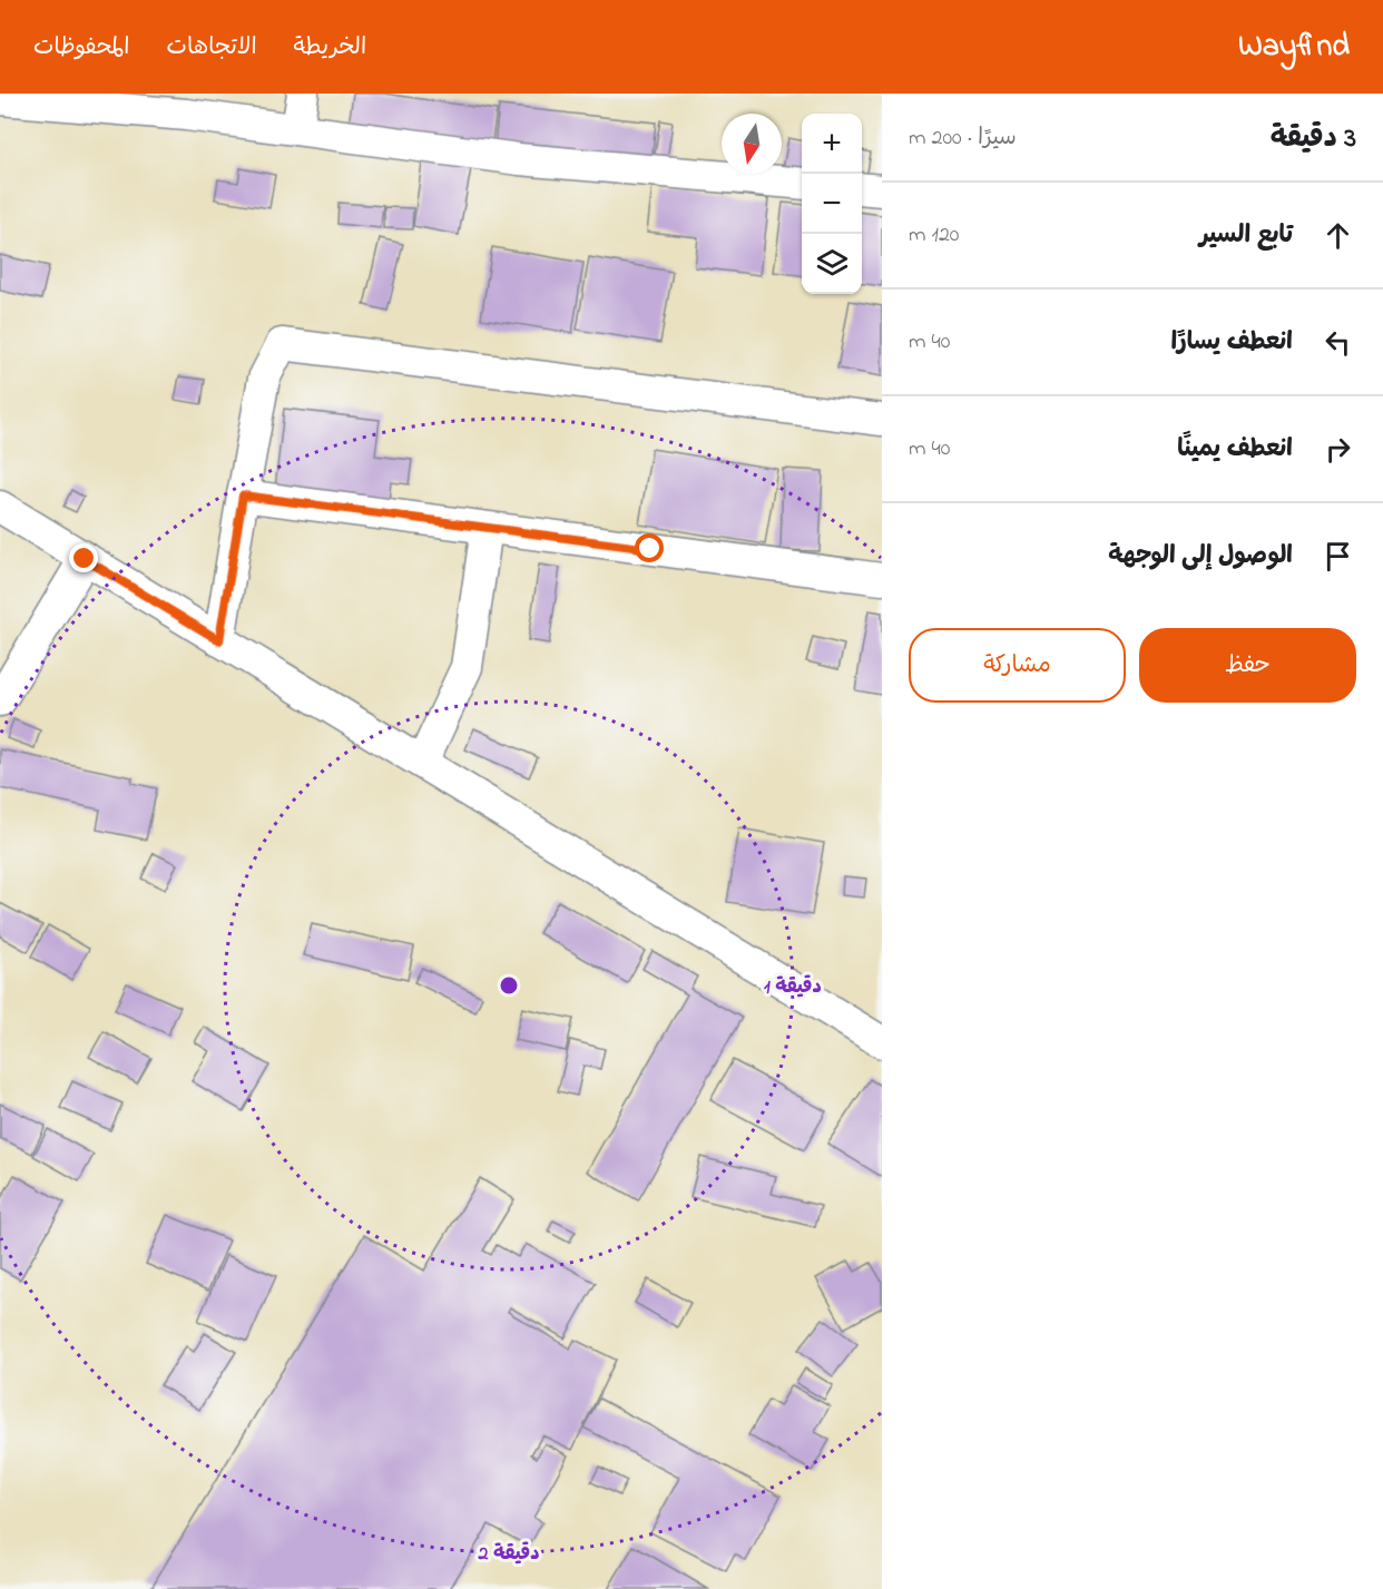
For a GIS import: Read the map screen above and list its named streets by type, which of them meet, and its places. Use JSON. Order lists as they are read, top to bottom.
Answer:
{
  "north": "bottom",
  "page": {
    "header": "Wayfind",
    "nav": ["الخريطة", "الاتجاهات", "المحفوظات"],
    "heading": ["3 دقيقة", "سيرًا · 200 m"],
    "map_buttons": ["+", "−"],
    "list": [
      ["تابع السير", "120 m"],
      ["انعطف يسارًا", "40 m"],
      ["انعطف يمينًا", "40 m"],
      "الوصول إلى الوجهة"
    ],
    "buttons": ["حفظ", "مشاركة"]
  },
  "rings": ["1 دقيقة", "2 دقيقة"]
}
